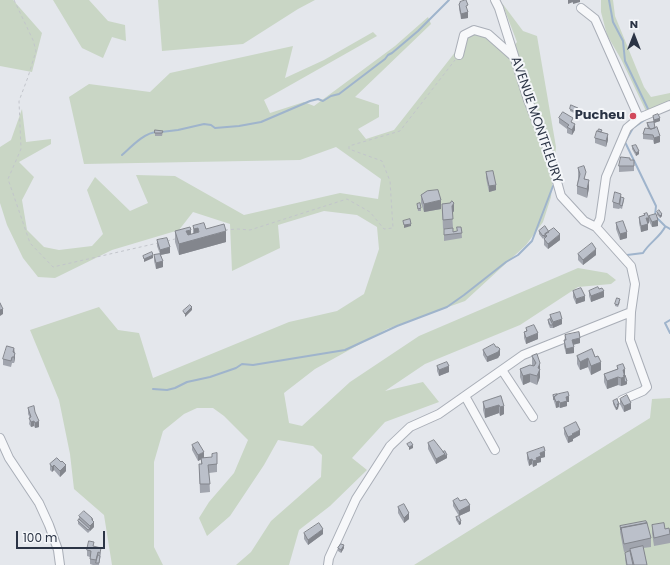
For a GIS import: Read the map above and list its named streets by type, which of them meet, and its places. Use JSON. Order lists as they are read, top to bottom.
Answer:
{
  "streets": {
    "street": ["AVENUE MONTFLEURY"]
  },
  "places": ["Pucheu"],
  "scale_bar": "100 m",
  "north": "top"
}
